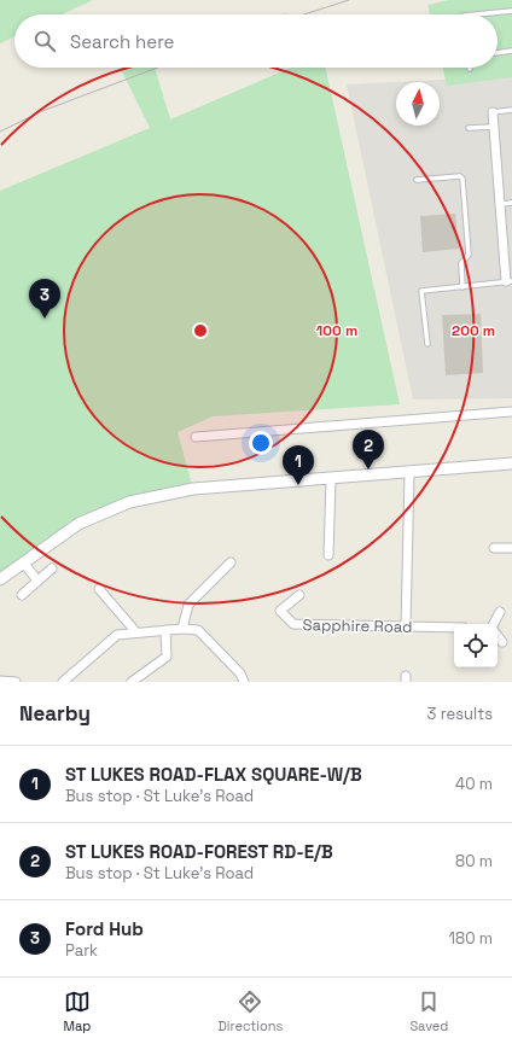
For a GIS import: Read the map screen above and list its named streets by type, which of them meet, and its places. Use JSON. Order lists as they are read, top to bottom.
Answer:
{
  "streets": {
    "street": ["Sapphire Road"]
  },
  "north": "top",
  "page": {
    "search": "Search here",
    "pins": ["3", "2", "1"],
    "heading": ["Nearby", "3 results"],
    "list": [
      {
        "mark": "1",
        "name": "ST LUKES ROAD-FLAX SQUARE-W/B",
        "note": "Bus stop · St Luke's Road",
        "value": "40 m"
      },
      {
        "mark": "2",
        "name": "ST LUKES ROAD-FOREST RD-E/B",
        "note": "Bus stop · St Luke's Road",
        "value": "80 m"
      },
      {
        "mark": "3",
        "name": "Ford Hub",
        "note": "Park",
        "value": "180 m"
      }
    ],
    "nav": ["Map", "Directions", "Saved"]
  },
  "rings": ["100 m", "200 m"]
}
